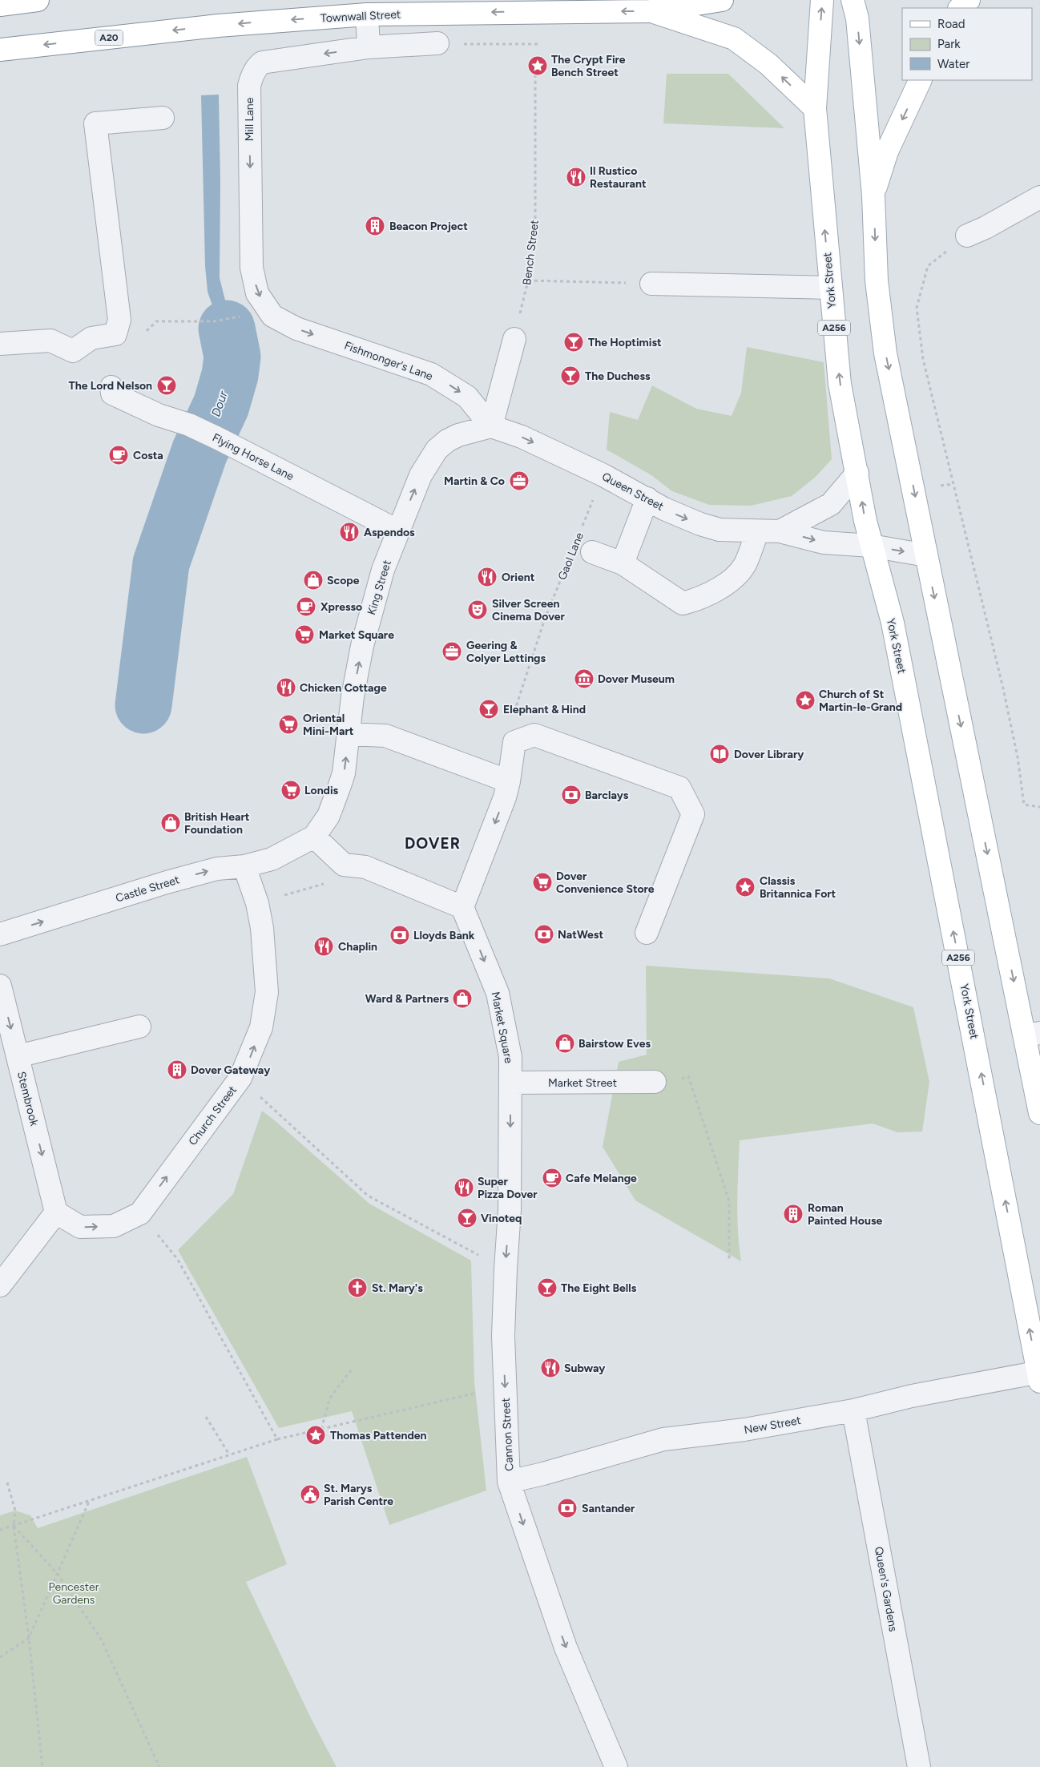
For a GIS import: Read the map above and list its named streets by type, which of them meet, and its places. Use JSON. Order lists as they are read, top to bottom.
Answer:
{
  "streets": {
    "main road": [
      "Townwall Street",
      "A20",
      "York Street",
      "A256"
    ],
    "street": [
      "Mill Lane",
      "Fishmonger's Lane",
      "Flying Horse Lane",
      "Queen Street",
      "King Street",
      "Castle Street",
      "Market Square",
      "Market Street",
      "Stembrook",
      "Church Street",
      "New Street",
      "Cannon Street",
      "Queen's Gardens"
    ],
    "path": ["Bench Street", "Gaol Lane"]
  },
  "crossings": [
    ["Mill Lane", "Fishmonger's Lane"],
    ["York Street", "Queen Street"],
    ["York Street", "New Street"],
    ["Fishmonger's Lane", "Queen Street"],
    ["Fishmonger's Lane", "King Street"],
    ["Flying Horse Lane", "King Street"],
    ["Queen Street", "King Street"],
    ["King Street", "Castle Street"],
    ["Castle Street", "Church Street"],
    ["Market Square", "Market Street"],
    ["Market Square", "Cannon Street"],
    ["Market Street", "Cannon Street"],
    ["New Street", "Cannon Street"],
    ["New Street", "Queen's Gardens"]
  ],
  "one_way": [
    "Townwall Street",
    "Fishmonger's Lane",
    "Queen Street",
    "King Street",
    "Market Square",
    "Stembrook",
    "Church Street",
    "Cannon Street"
  ],
  "districts": ["DOVER"],
  "water": ["Dour"],
  "parks": ["Pencester Gardens"],
  "places": {
    "place": [
      "The Crypt Fire Bench Street",
      "Church of St Martin-le-Grand",
      "Classis Britannica Fort",
      "Thomas Pattenden"
    ],
    "restaurant": [
      "Il Rustico Restaurant",
      "Aspendos",
      "Orient",
      "Chicken Cottage",
      "Chaplin",
      "Super Pizza Dover",
      "Subway"
    ],
    "building": ["Beacon Project", "Dover Gateway", "Roman Painted House"],
    "bar": [
      "The Hoptimist",
      "The Duchess",
      "The Lord Nelson",
      "Elephant & Hind",
      "Vinoteq",
      "The Eight Bells"
    ],
    "cafe": ["Costa", "Xpresso", "Cafe Melange"],
    "office": ["Martin & Co", "Geering & Colyer Lettings"],
    "shop": [
      "Scope",
      "British Heart Foundation",
      "Ward & Partners",
      "Bairstow Eves"
    ],
    "theatre": ["Silver Screen Cinema Dover"],
    "supermarket": [
      "Market Square",
      "Oriental Mini-Mart",
      "Londis",
      "Dover Convenience Store"
    ],
    "museum": ["Dover Museum"],
    "library": ["Dover Library"],
    "bank": [
      "Barclays",
      "NatWest",
      "Lloyds Bank",
      "Santander"
    ],
    "church": ["St. Mary's"],
    "public building": ["St. Marys Parish Centre"]
  },
  "legend": ["Road", "Park", "Water"]
}
